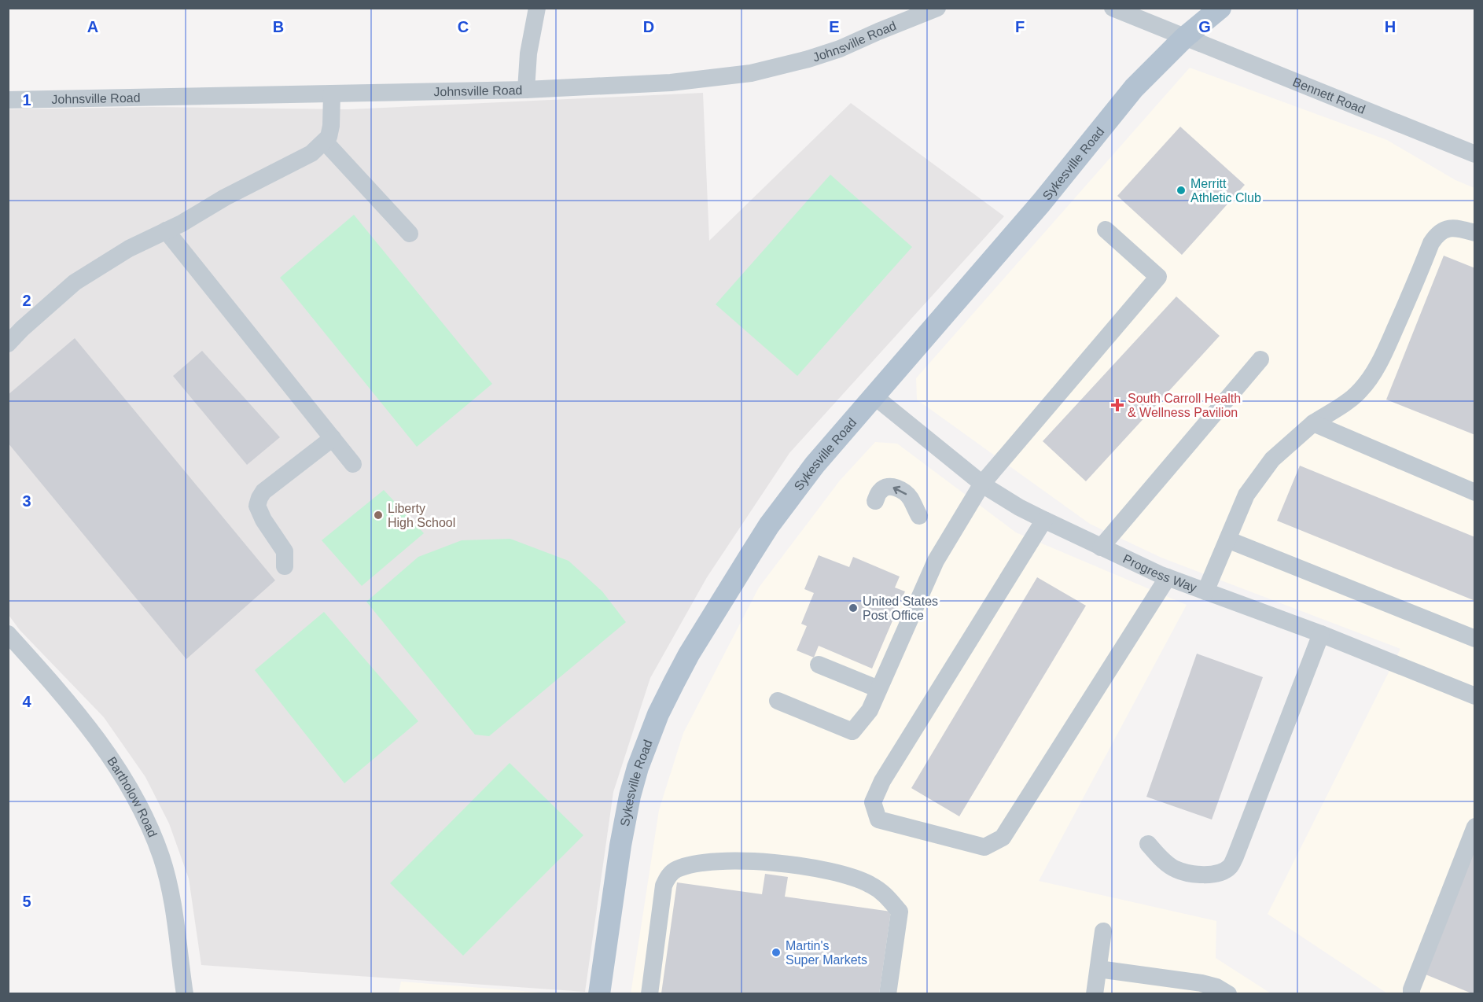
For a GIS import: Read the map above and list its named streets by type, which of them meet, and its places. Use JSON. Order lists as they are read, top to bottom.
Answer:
{
  "streets": {
    "main road": ["Sykesville Road"],
    "street": [
      "Johnsville Road",
      "Bennett Road",
      "Progress Way",
      "Bartholow Road"
    ]
  },
  "crossings": [
    ["Bennett Road", "Sykesville Road"],
    ["Sykesville Road", "Progress Way"]
  ],
  "places": {
    "other": [
      "Merritt Athletic Club",
      "Liberty High School",
      "United States Post Office",
      "Martin's Super Markets"
    ],
    "health": ["South Carroll Health & Wellness Pavilion"]
  },
  "grid": {
    "columns": [
      "A",
      "B",
      "C",
      "D",
      "E",
      "F",
      "G",
      "H"
    ],
    "rows": [
      "1",
      "2",
      "3",
      "4",
      "5"
    ]
  }
}
